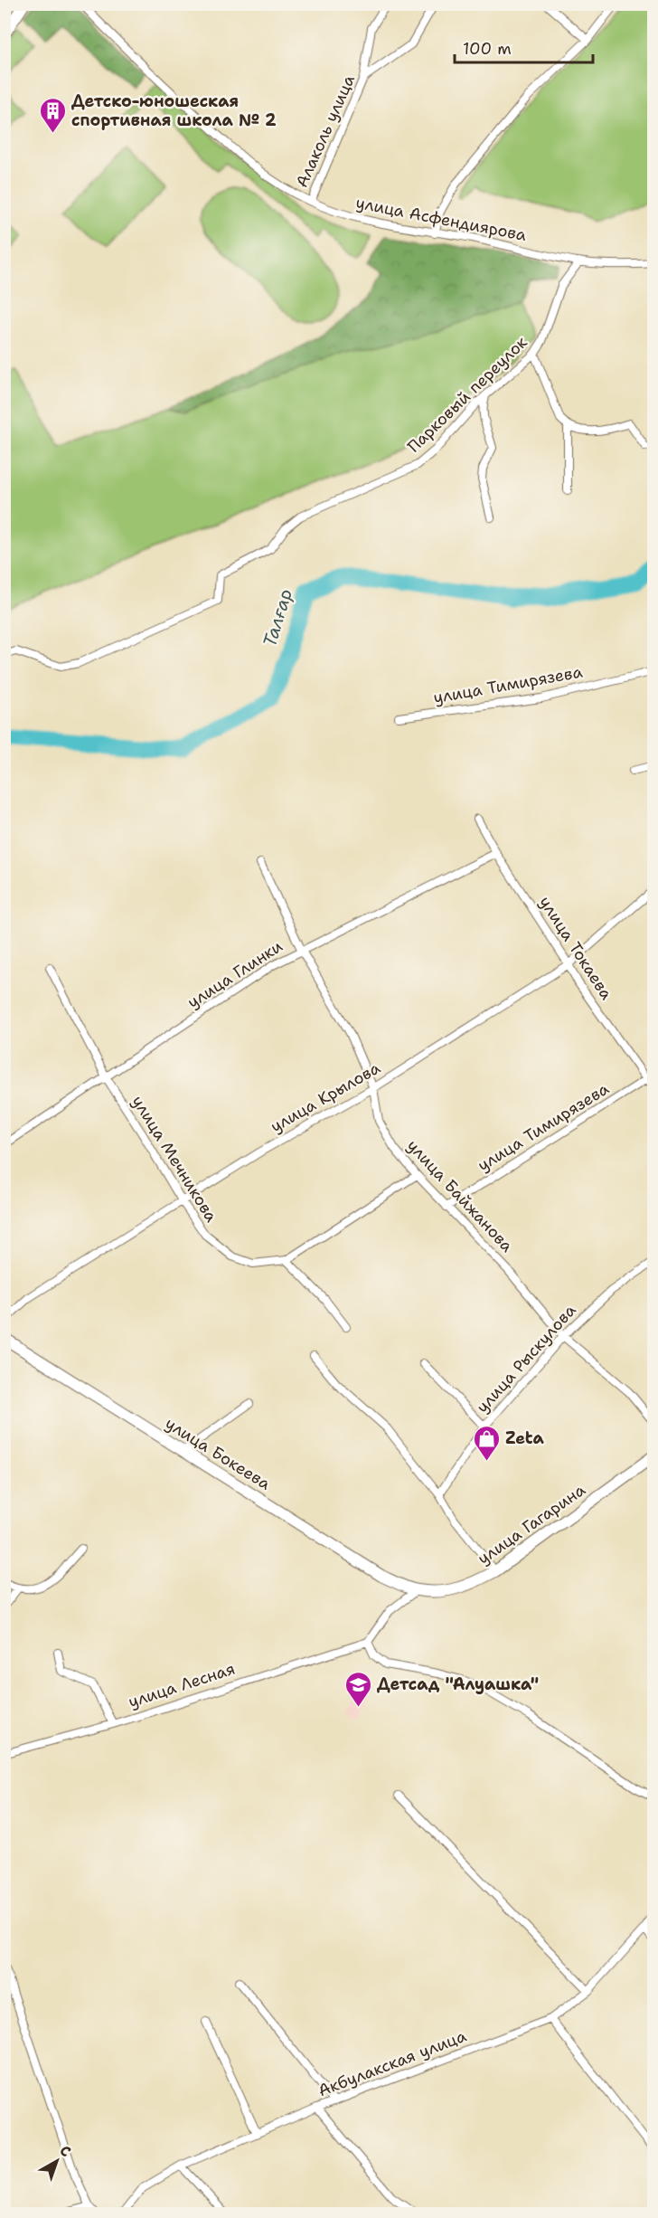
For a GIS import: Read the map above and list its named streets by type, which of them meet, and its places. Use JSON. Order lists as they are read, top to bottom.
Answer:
{
  "streets": {
    "main road": ["улица Бокеева", "улица Гагарина"],
    "street": [
      "Алаколь улица",
      "улица Асфендиярова",
      "Парковый переулок",
      "улица Тимирязева",
      "улица Токаева",
      "улица Глинки",
      "улица Крылова",
      "улица Мечникова",
      "улица Байжанова",
      "улица Рыскулова",
      "улица Лесная",
      "Акбулакская улица"
    ]
  },
  "crossings": [
    ["Алаколь улица", "улица Асфендиярова"],
    ["улица Асфендиярова", "Парковый переулок"],
    ["улица Тимирязева", "улица Токаева"],
    ["улица Тимирязева", "улица Байжанова"],
    ["улица Токаева", "улица Глинки"],
    ["улица Токаева", "улица Крылова"],
    ["улица Глинки", "улица Мечникова"],
    ["улица Глинки", "улица Байжанова"],
    ["улица Крылова", "улица Мечникова"],
    ["улица Крылова", "улица Байжанова"],
    ["улица Мечникова", "улица Байжанова"],
    ["улица Байжанова", "улица Рыскулова"],
    ["улица Бокеева", "улица Гагарина"]
  ],
  "water": ["Талғар"],
  "places": {
    "building": ["Детско-юношеская спортивная школа № 2"],
    "shop": ["Zeta"],
    "school or university": ["Детсад \"Алуашка\""]
  },
  "scale_bar": "100 m",
  "north": "top right"
}
